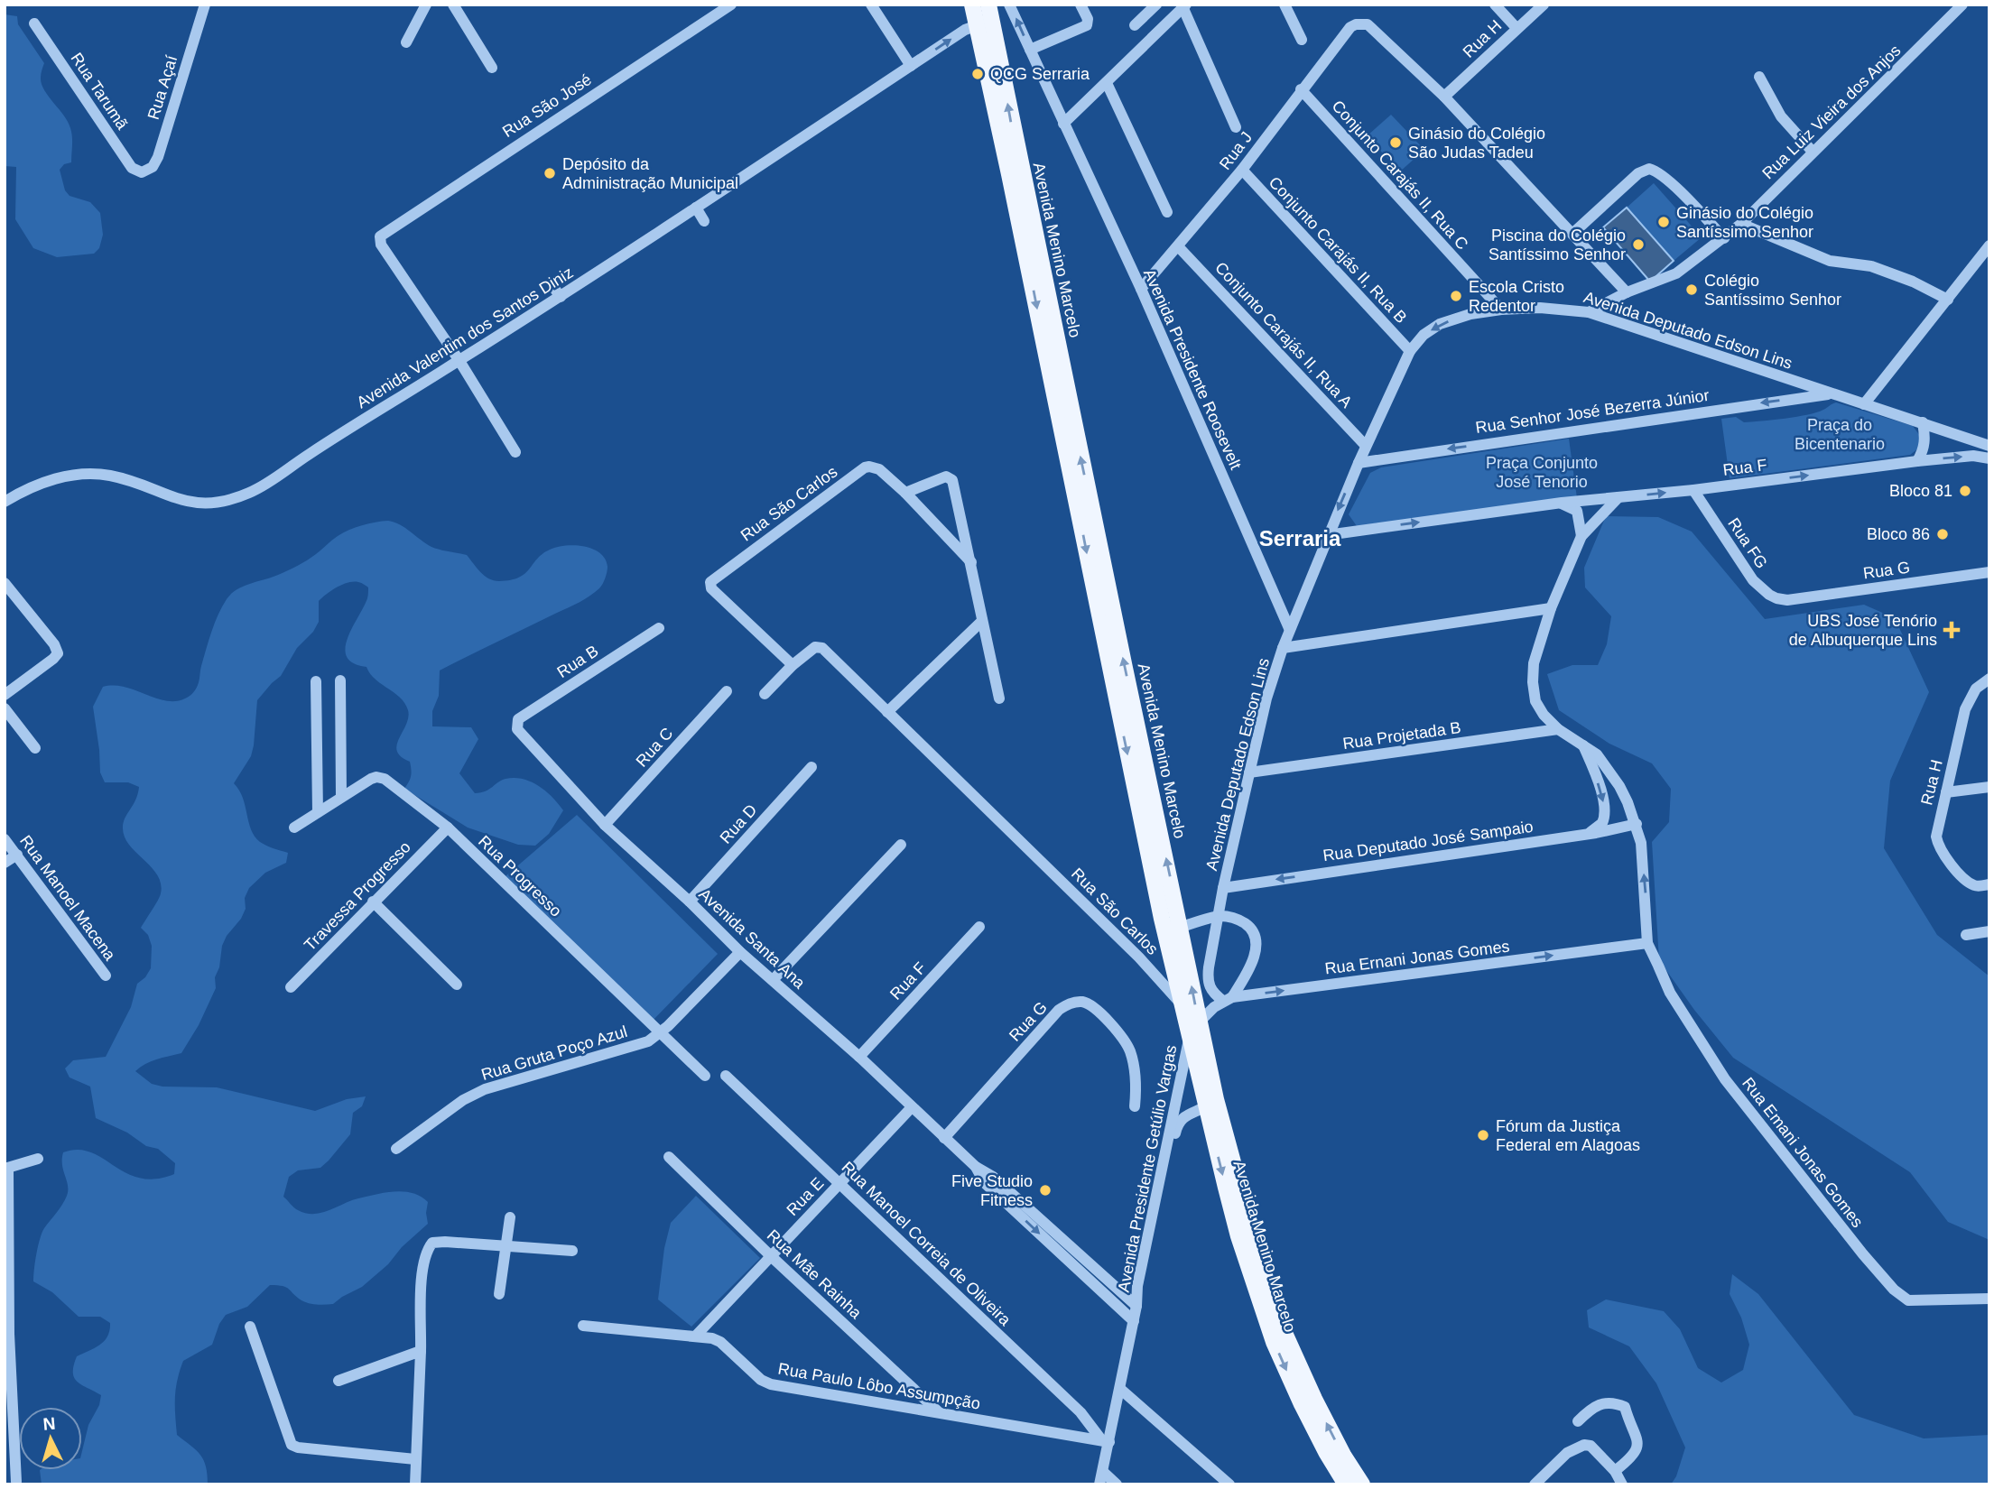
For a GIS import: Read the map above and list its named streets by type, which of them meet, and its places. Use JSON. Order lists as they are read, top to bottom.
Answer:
{
  "streets": {
    "main road": ["Avenida Menino Marcelo"],
    "street": [
      "Rua H",
      "Rua Açaí",
      "Rua Tarumã",
      "Rua São José",
      "Rua Luiz Vieira dos Anjos",
      "Rua J",
      "Conjunto Carajás II, Rua C",
      "Conjunto Carajás II, Rua B",
      "Avenida Deputado Edson Lins",
      "Conjunto Carajás II, Rua A",
      "Avenida Valentim dos Santos Diniz",
      "Avenida Presidente Roosevelt",
      "Rua Senhor José Bezerra Júnior",
      "Rua F",
      "Rua São Carlos",
      "Rua FG",
      "Rua G",
      "Rua B",
      "Rua Projetada B",
      "Rua C",
      "Rua D",
      "Rua Deputado José Sampaio",
      "Rua Progresso",
      "Travessa Progresso",
      "Rua Manoel Macena",
      "Avenida Santa Ana",
      "Rua Ernani Jonas Gomes",
      "Rua Gruta Poço Azul",
      "Rua Emani Jonas Gomes",
      "Avenida Presidente Getúlio Vargas",
      "Rua E",
      "Rua Manoel Correia de Oliveira",
      "Rua Mãe Rainha",
      "Rua Paulo Lôbo Assumpção"
    ]
  },
  "crossings": [
    ["Rua H", "Rua J"],
    ["Rua Açaí", "Rua Tarumã"],
    ["Rua São José", "Avenida Valentim dos Santos Diniz"],
    ["Rua Luiz Vieira dos Anjos", "Avenida Deputado Edson Lins"],
    ["Rua J", "Conjunto Carajás II, Rua C"],
    ["Rua J", "Conjunto Carajás II, Rua B"],
    ["Rua J", "Conjunto Carajás II, Rua A"],
    ["Rua J", "Avenida Presidente Roosevelt"],
    ["Conjunto Carajás II, Rua C", "Avenida Deputado Edson Lins"],
    ["Avenida Menino Marcelo", "Avenida Valentim dos Santos Diniz"],
    ["Avenida Menino Marcelo", "Rua São Carlos"],
    ["Avenida Menino Marcelo", "Avenida Presidente Getúlio Vargas"],
    ["Conjunto Carajás II, Rua B", "Avenida Deputado Edson Lins"],
    ["Avenida Deputado Edson Lins", "Conjunto Carajás II, Rua A"],
    ["Avenida Deputado Edson Lins", "Avenida Presidente Roosevelt"],
    ["Avenida Deputado Edson Lins", "Rua Senhor José Bezerra Júnior"],
    ["Avenida Deputado Edson Lins", "Rua F"],
    ["Avenida Deputado Edson Lins", "Rua Projetada B"],
    ["Avenida Deputado Edson Lins", "Rua Deputado José Sampaio"],
    ["Rua F", "Rua FG"],
    ["Rua F", "Avenida Santa Ana"],
    ["Rua FG", "Rua G"],
    ["Rua G", "Avenida Santa Ana"],
    ["Rua B", "Avenida Santa Ana"],
    ["Rua C", "Avenida Santa Ana"],
    ["Rua D", "Avenida Santa Ana"],
    ["Rua Progresso", "Travessa Progresso"],
    ["Rua Progresso", "Rua Gruta Poço Azul"],
    ["Avenida Santa Ana", "Rua Gruta Poço Azul"],
    ["Avenida Santa Ana", "Avenida Presidente Getúlio Vargas"],
    ["Avenida Santa Ana", "Rua E"],
    ["Rua Ernani Jonas Gomes", "Rua Emani Jonas Gomes"],
    ["Avenida Presidente Getúlio Vargas", "Rua Manoel Correia de Oliveira"],
    ["Avenida Presidente Getúlio Vargas", "Rua Paulo Lôbo Assumpção"],
    ["Rua E", "Rua Manoel Correia de Oliveira"],
    ["Rua E", "Rua Mãe Rainha"],
    ["Rua E", "Rua Paulo Lôbo Assumpção"],
    ["Rua Manoel Correia de Oliveira", "Rua Paulo Lôbo Assumpção"],
    ["Rua Mãe Rainha", "Rua Paulo Lôbo Assumpção"]
  ],
  "one_way": [
    "Rua Senhor José Bezerra Júnior",
    "Rua F",
    "Rua Deputado José Sampaio",
    "Rua Ernani Jonas Gomes"
  ],
  "districts": ["Serraria"],
  "parks": ["Praça do Bicentenario", "Praça Conjunto José Tenorio"],
  "places": {
    "other": [
      "QCG Serraria",
      "Ginásio do Colégio São Judas Tadeu",
      "Depósito da Administração Municipal",
      "Ginásio do Colégio Santíssimo Senhor",
      "Piscina do Colégio Santíssimo Senhor",
      "Colégio Santíssimo Senhor",
      "Escola Cristo Redentor",
      "Bloco 81",
      "Bloco 86",
      "Fórum da Justiça Federal em Alagoas",
      "Five Studio Fitness"
    ],
    "health": ["UBS José Tenório de Albuquerque Lins"]
  },
  "north": "top"
}
